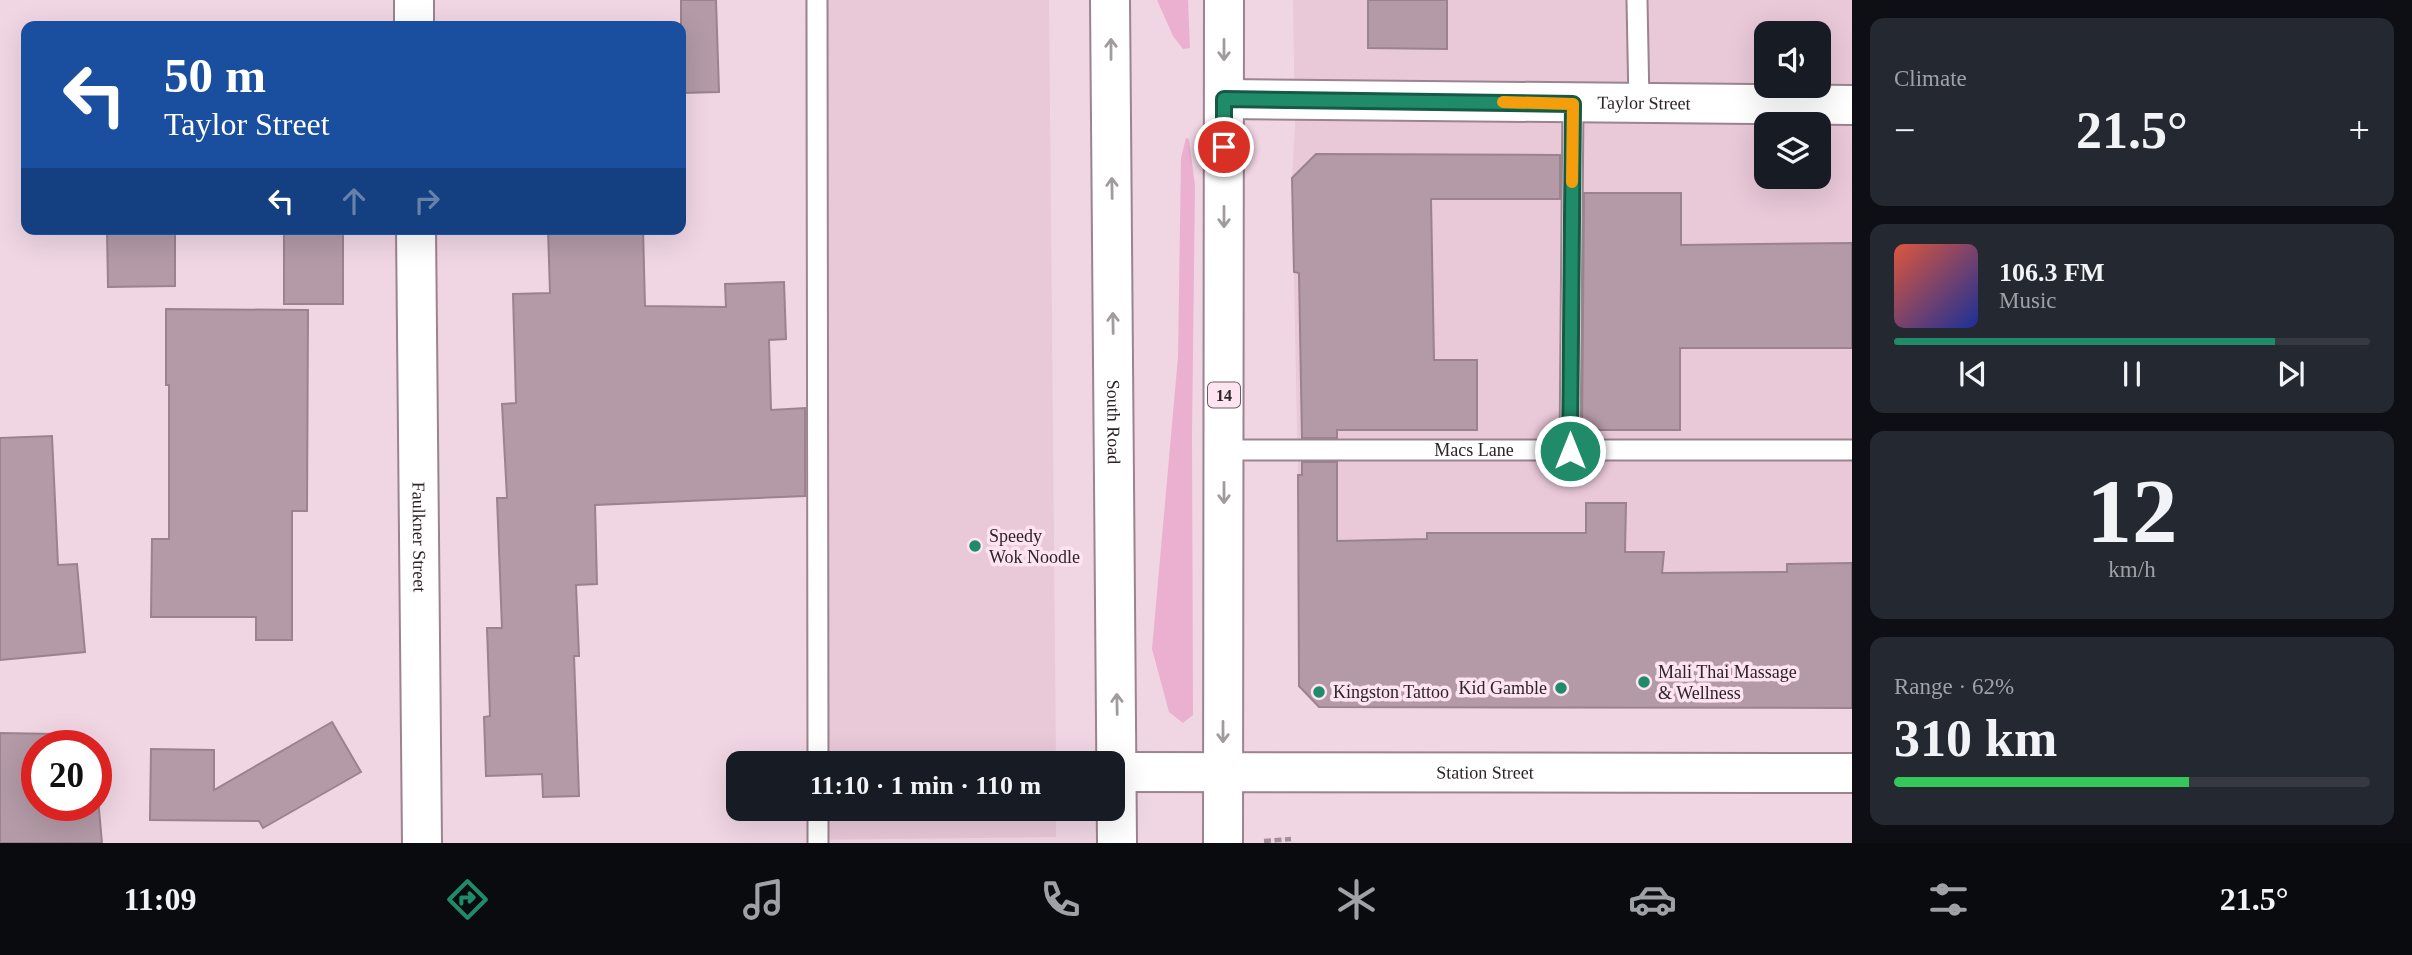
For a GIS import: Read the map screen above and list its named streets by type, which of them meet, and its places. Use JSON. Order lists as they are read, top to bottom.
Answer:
{
  "streets": {
    "main road": [
      "Taylor Street",
      "14",
      "South Road",
      "Faulkner Street",
      "Station Street"
    ],
    "lane": ["Macs Lane"]
  },
  "crossings": [
    ["Taylor Street", "14"],
    ["14", "Macs Lane"],
    ["14", "Station Street"]
  ],
  "places": [
    "Speedy Wok Noodle",
    "Mali Thai Massage & Wellness",
    "Kid Gamble",
    "Kingston Tattoo"
  ],
  "page": {
    "tile": [
      "Climate",
      ["12", "km/h"],
      ["Range · 62%", "310 km"]
    ],
    "turn": ["50 m", "Taylor Street"],
    "heat": ["−", "21.5°", "+"],
    "song": ["106.3 FM", "Music"],
    "limit": "20",
    "trip": "11:10 · 1 min · 110 m",
    "tabs": ["11:09", "21.5°"]
  }
}
